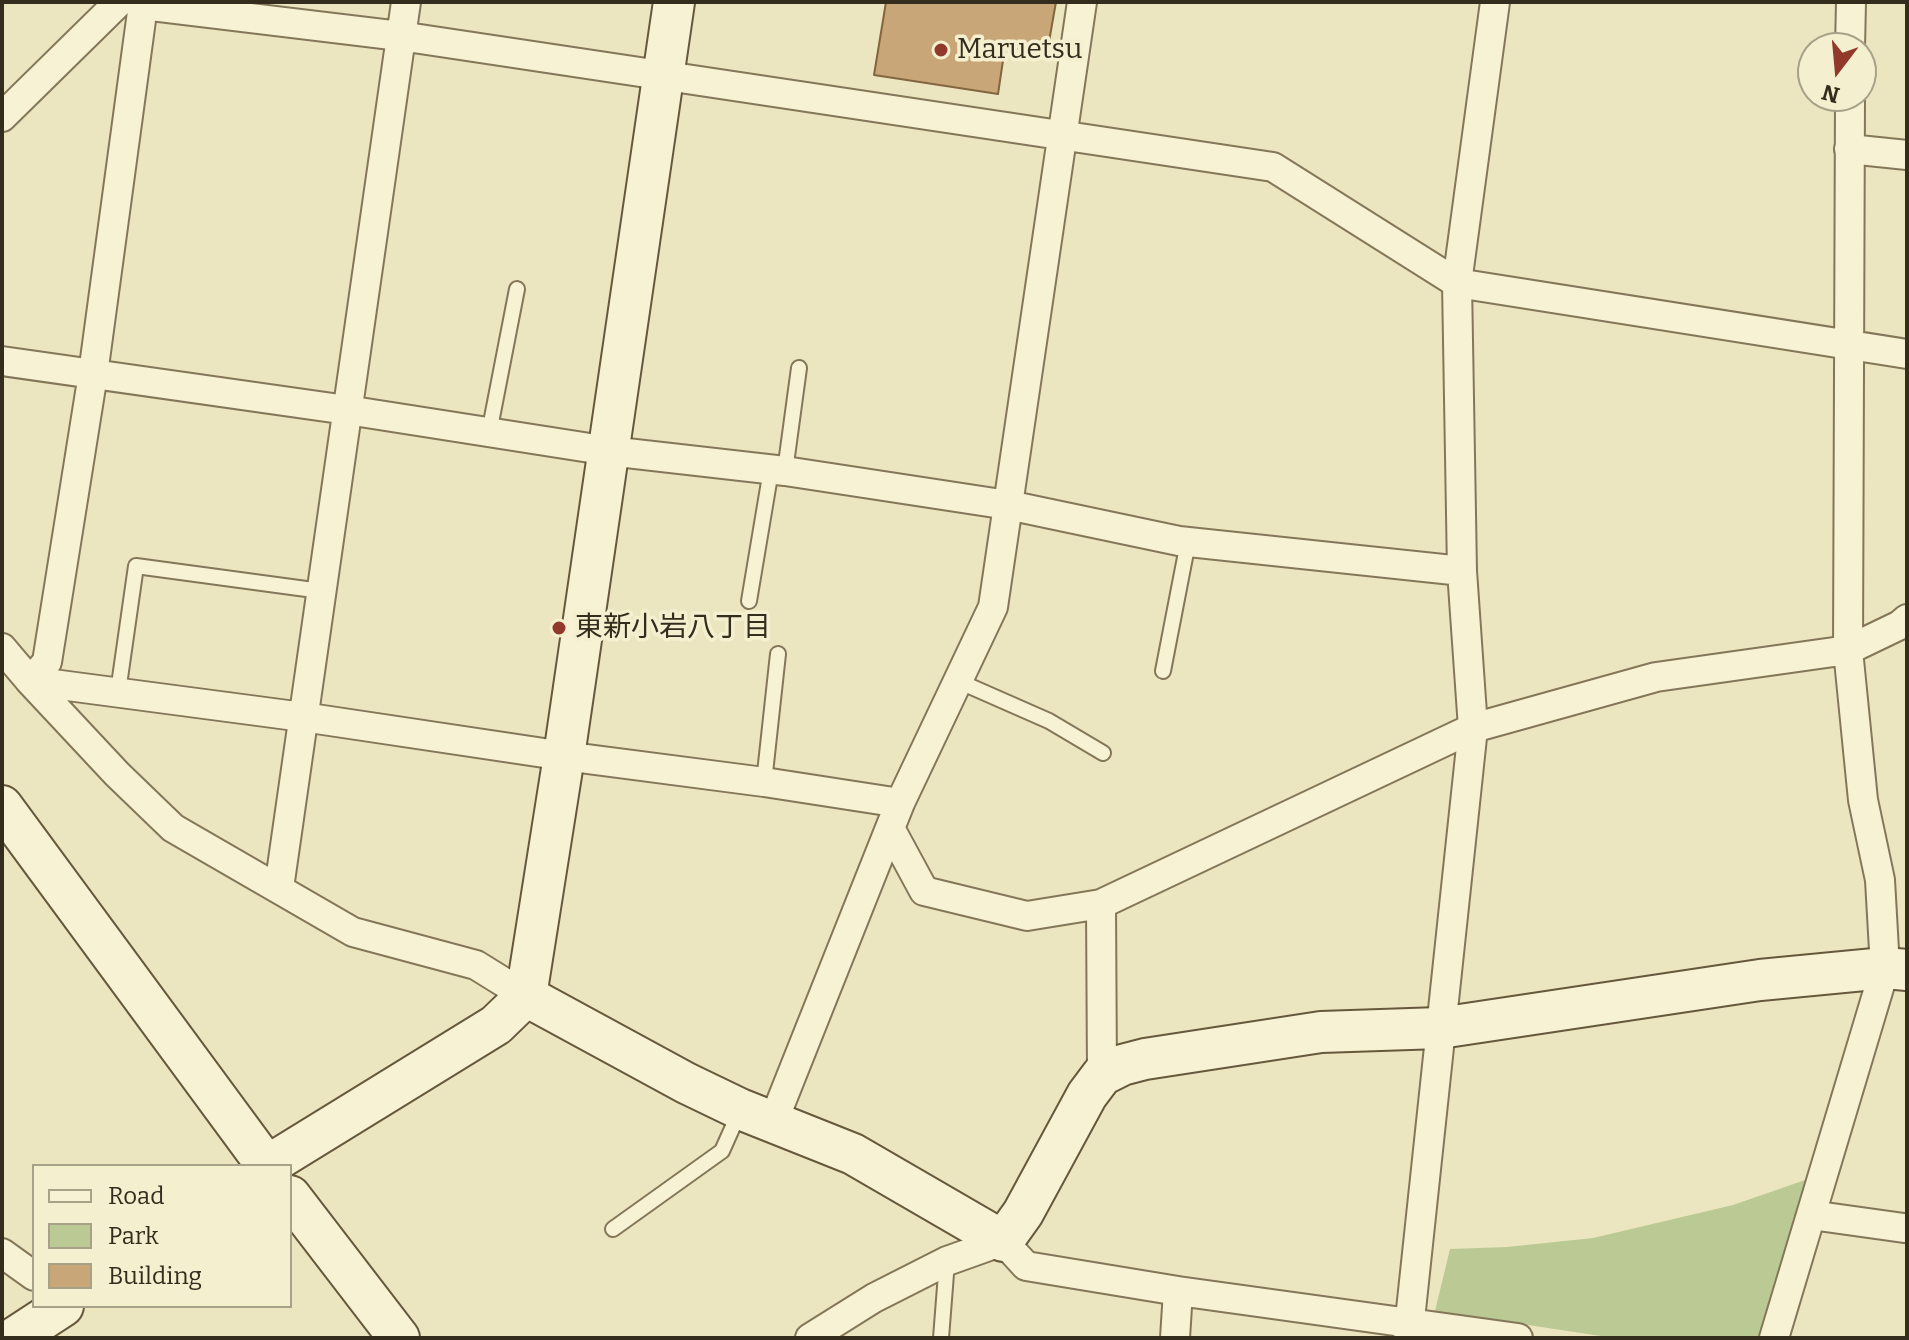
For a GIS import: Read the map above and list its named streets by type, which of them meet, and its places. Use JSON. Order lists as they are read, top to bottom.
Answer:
{
  "places": ["Maruetsu", "東新小岩八丁目"],
  "legend": ["Road", "Park", "Building"],
  "north": "bottom"
}
